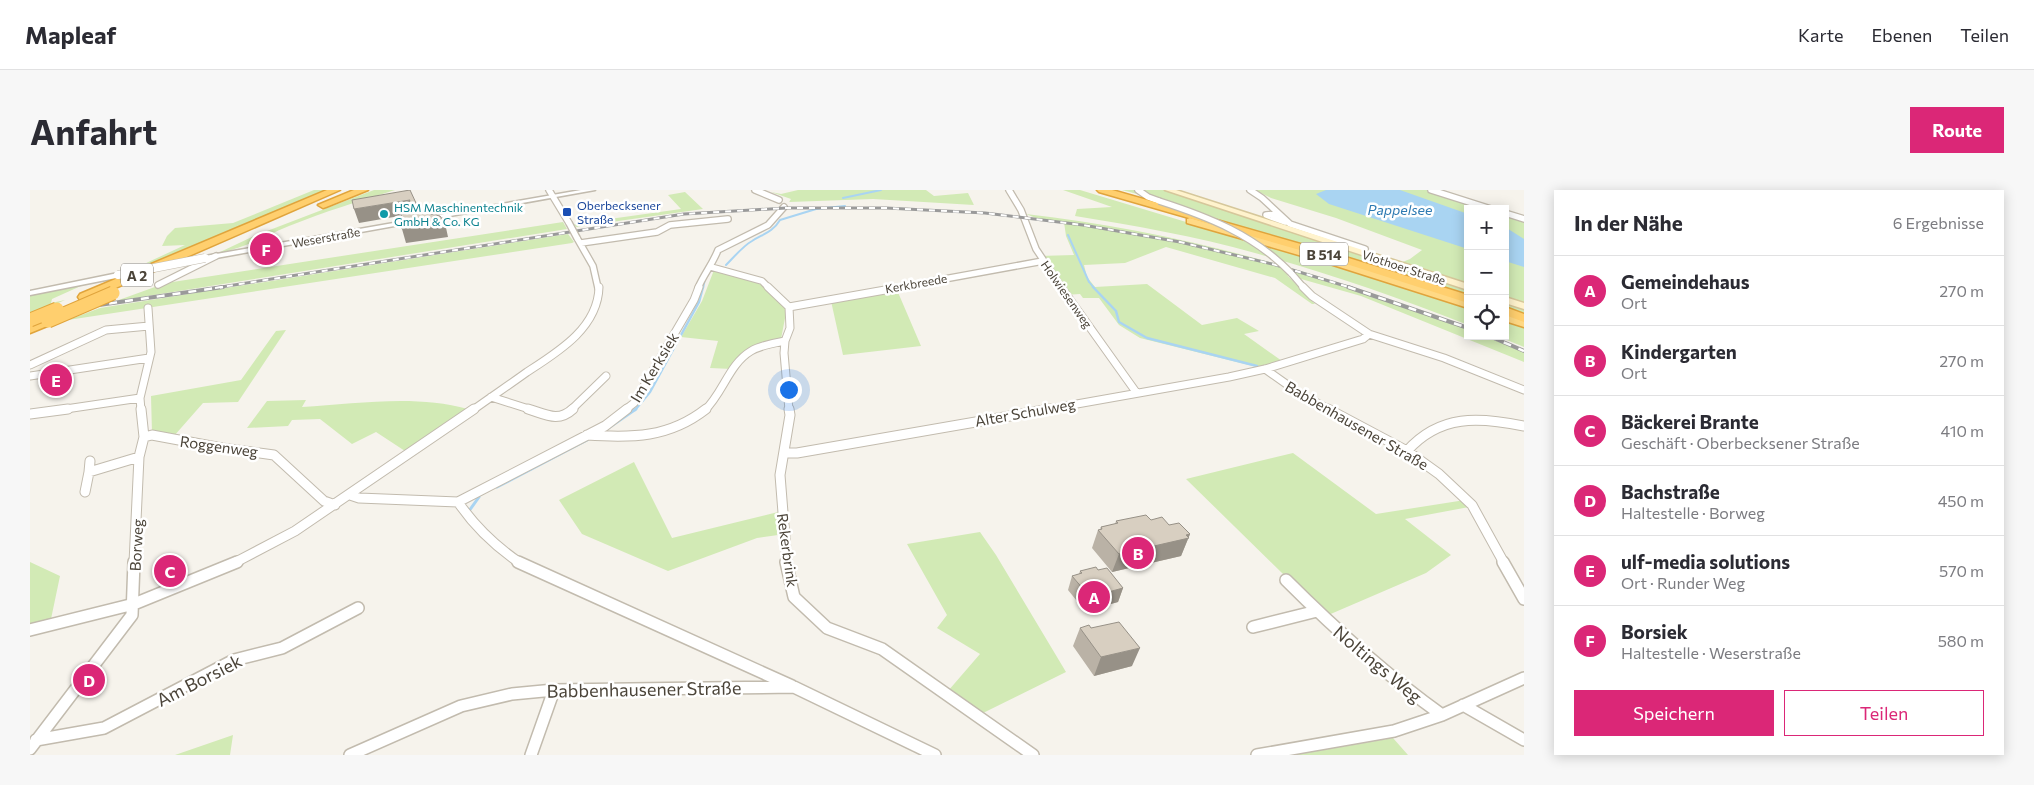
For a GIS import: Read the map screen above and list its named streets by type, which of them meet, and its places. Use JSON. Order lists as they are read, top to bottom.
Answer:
{
  "streets": {
    "highway": ["B 514", "A 2"],
    "main road": ["Vlothoer Straße"],
    "street": [
      "Weserstraße",
      "Kerkbreede",
      "Holwiesenweg",
      "Im Kerksiek",
      "Alter Schulweg",
      "Babbenhausener Straße",
      "Roggenweg",
      "Borweg",
      "Rekerbrink",
      "Noltings Weg",
      "Am Borsiek"
    ]
  },
  "crossings": [
    ["Kerkbreede", "Holwiesenweg"],
    ["Kerkbreede", "Rekerbrink"],
    ["Holwiesenweg", "Alter Schulweg"],
    ["Alter Schulweg", "Babbenhausener Straße"],
    ["Alter Schulweg", "Rekerbrink"],
    ["Roggenweg", "Borweg"],
    ["Borweg", "Am Borsiek"]
  ],
  "water": ["Pappelsee"],
  "places": {
    "transit": ["Oberbecksener Straße"],
    "other": ["HSM Maschinentechnik GmbH & Co. KG"]
  },
  "page": {
    "header": "Mapleaf",
    "nav": ["Karte", "Ebenen", "Teilen"],
    "buttons": [
      "Route",
      ["Speichern", "Teilen"]
    ],
    "title": "Anfahrt",
    "heading": ["In der Nähe", "6 Ergebnisse"],
    "map_buttons": ["+", "−"],
    "pins": [
      "F",
      "E",
      "B",
      "C",
      "A",
      "D"
    ],
    "list": [
      {
        "mark": "A",
        "name": "Gemeindehaus",
        "note": "Ort",
        "value": "270 m"
      },
      {
        "mark": "B",
        "name": "Kindergarten",
        "note": "Ort",
        "value": "270 m"
      },
      {
        "mark": "C",
        "name": "Bäckerei Brante",
        "note": "Geschäft · Oberbecksener Straße",
        "value": "410 m"
      },
      {
        "mark": "D",
        "name": "Bachstraße",
        "note": "Haltestelle · Borweg",
        "value": "450 m"
      },
      {
        "mark": "E",
        "name": "ulf-media solutions",
        "note": "Ort · Runder Weg",
        "value": "570 m"
      },
      {
        "mark": "F",
        "name": "Borsiek",
        "note": "Haltestelle · Weserstraße",
        "value": "580 m"
      }
    ]
  }
}
